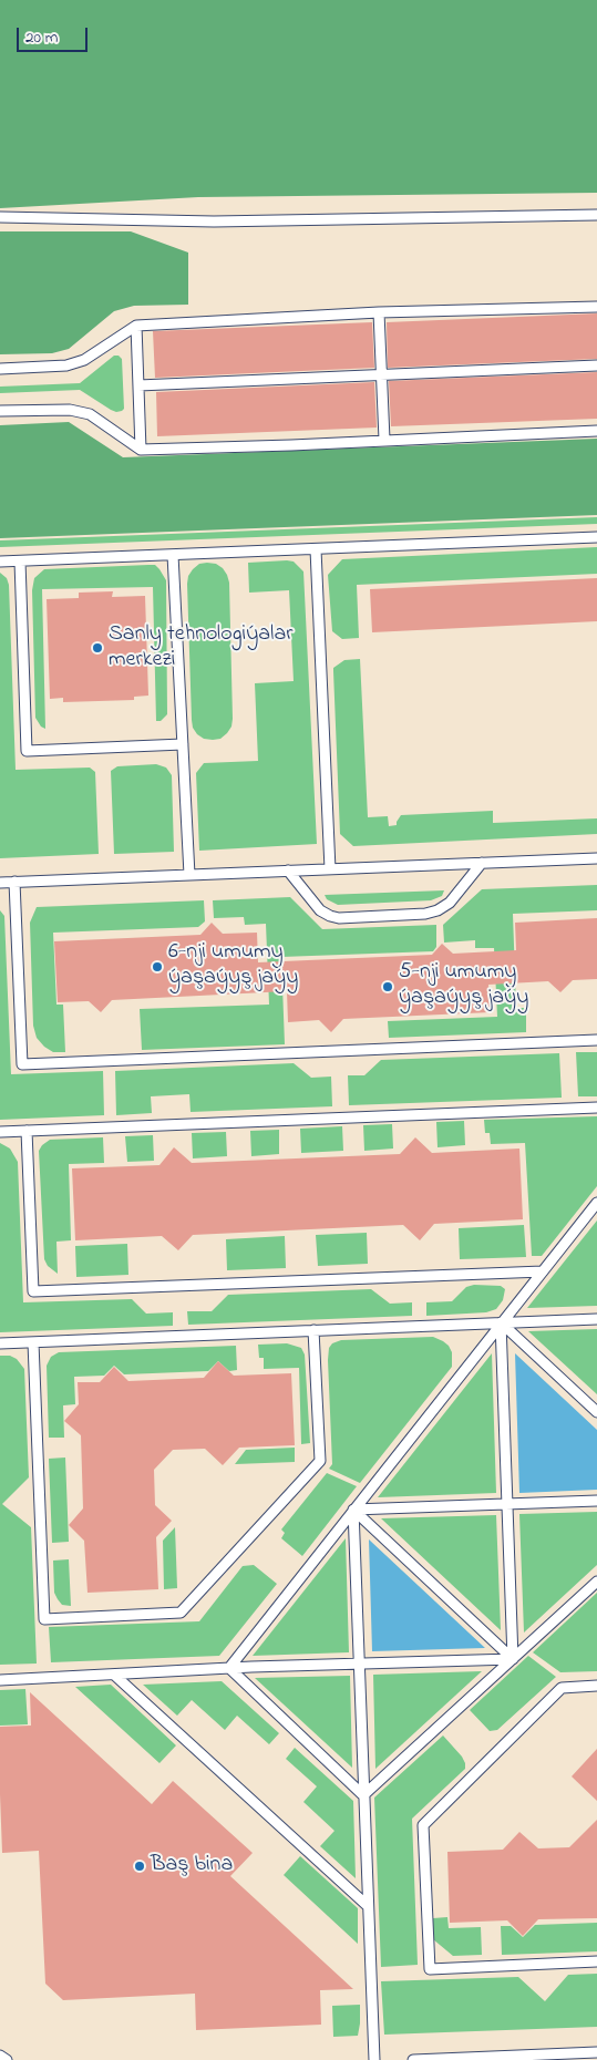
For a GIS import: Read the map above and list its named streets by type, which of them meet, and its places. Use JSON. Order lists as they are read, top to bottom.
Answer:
{
  "places": [
    "Sanly tehnologiýalar merkezi",
    "6-nji umumy ýaşaýyş jaýy",
    "5-nji umumy ýaşaýyş jaýy",
    "Baş bina"
  ],
  "scale_bar": "20 m"
}
